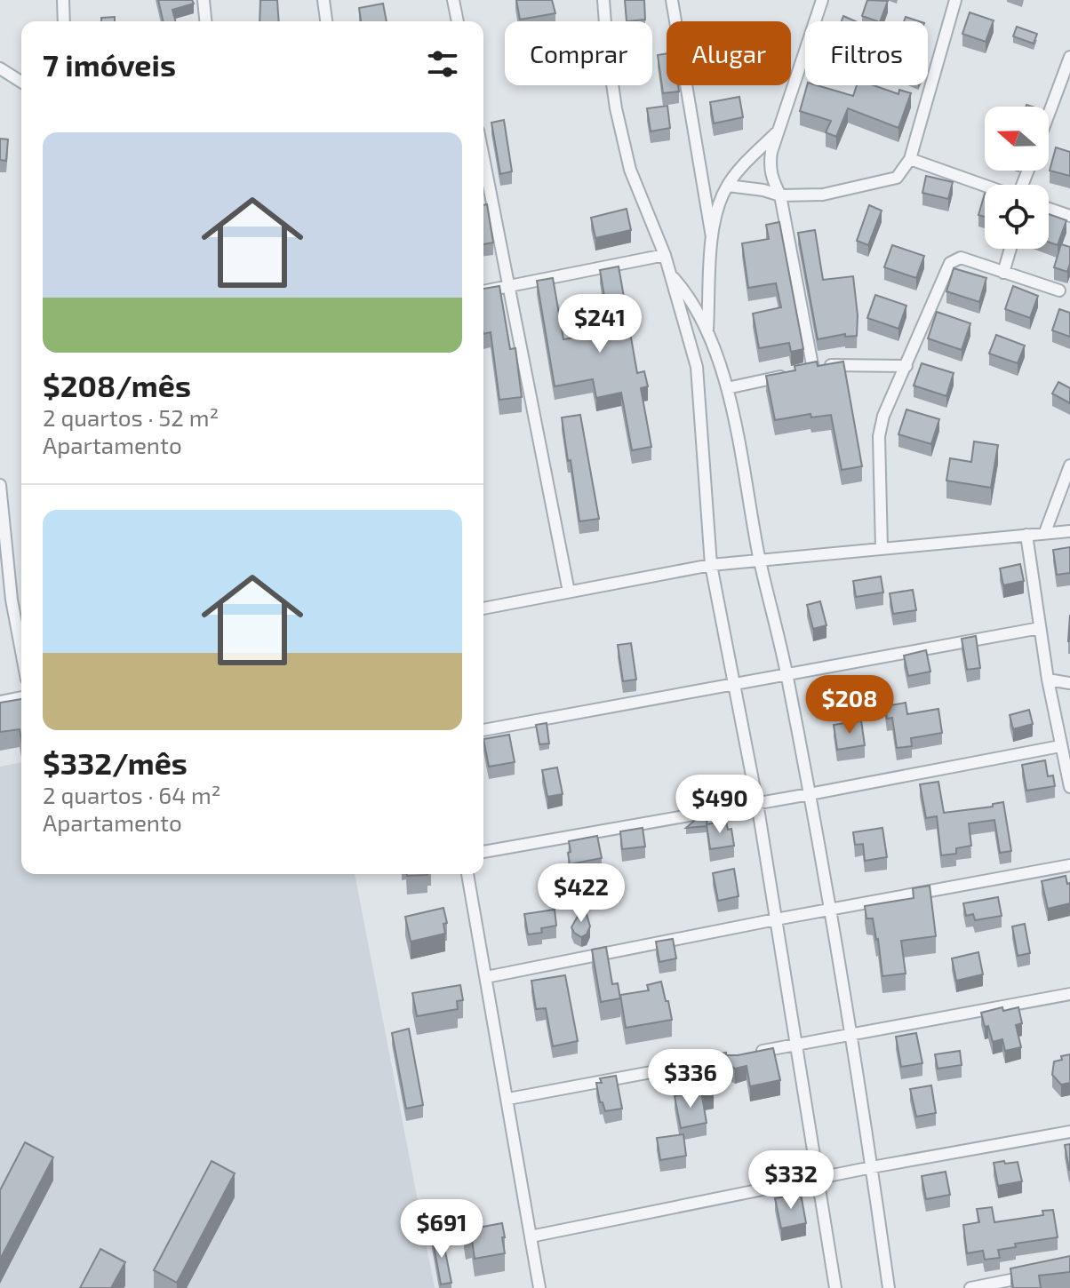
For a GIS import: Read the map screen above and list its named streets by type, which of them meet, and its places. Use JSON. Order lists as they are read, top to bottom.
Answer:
{
  "north": "left",
  "page": {
    "chip": ["Comprar", "Alugar", "Filtros"],
    "heading": "7 imóveis",
    "list": [
      {
        "name": "$208/mês",
        "note": "2 quartos · 52 m² · Apartamento"
      },
      {
        "name": "$332/mês",
        "note": "2 quartos · 64 m² · Apartamento"
      }
    ],
    "price": [
      "$241",
      "$208",
      "$490",
      "$422",
      "$336",
      "$332",
      "$691"
    ]
  }
}
